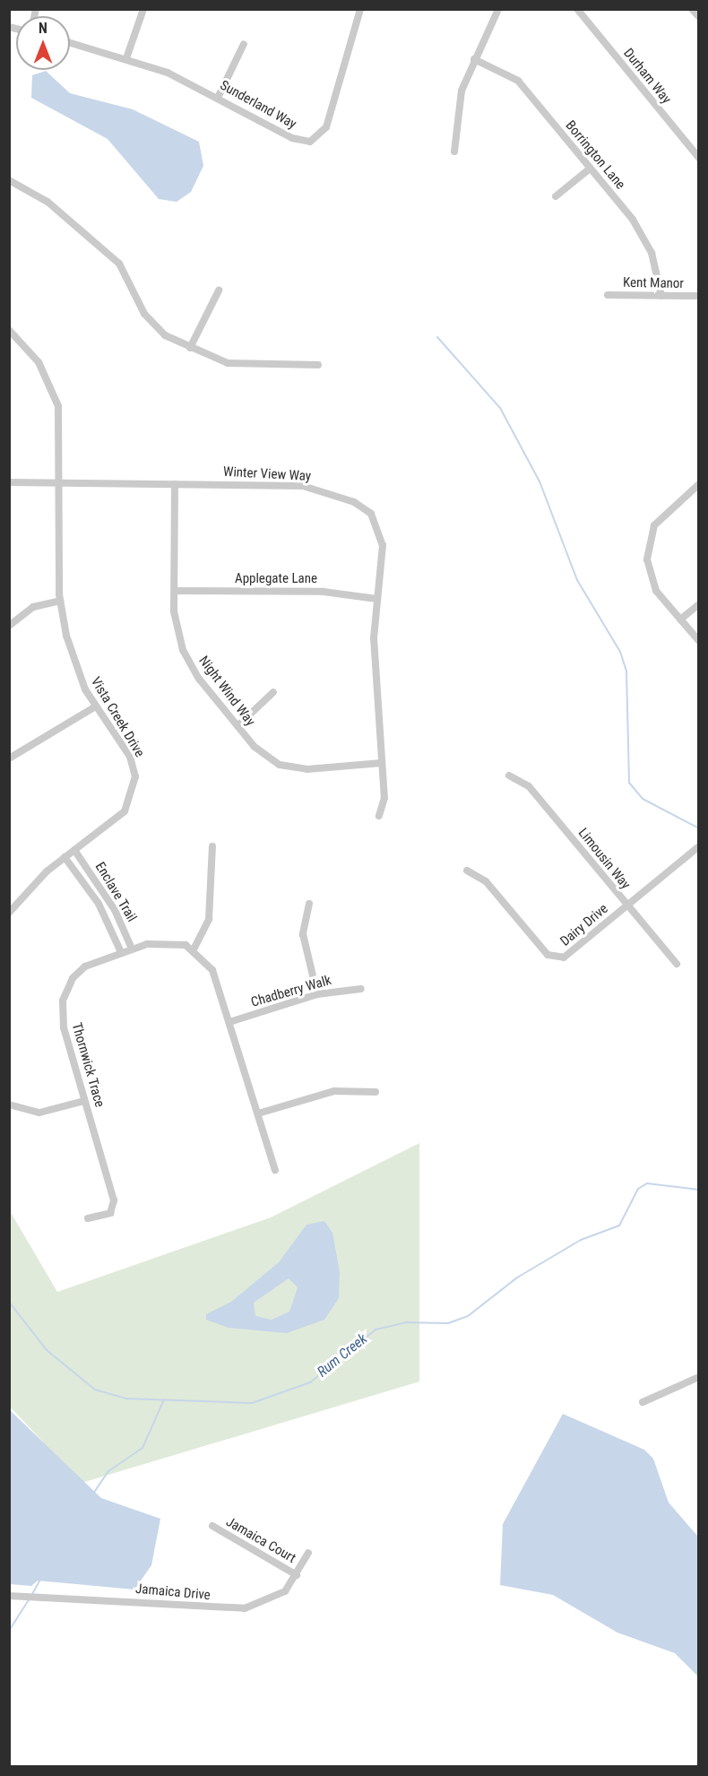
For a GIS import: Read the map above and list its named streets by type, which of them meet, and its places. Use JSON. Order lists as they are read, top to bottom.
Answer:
{
  "streets": {
    "street": [
      "Durham Way",
      "Sunderland Way",
      "Borrington Lane",
      "Kent Manor",
      "Winter View Way",
      "Applegate Lane",
      "Night Wind Way",
      "Vista Creek Drive",
      "Limousin Way",
      "Enclave Trail",
      "Dairy Drive",
      "Chadberry Walk",
      "Thornwick Trace",
      "Jamaica Court",
      "Jamaica Drive"
    ]
  },
  "crossings": [
    ["Borrington Lane", "Kent Manor"],
    ["Winter View Way", "Applegate Lane"],
    ["Winter View Way", "Night Wind Way"],
    ["Winter View Way", "Vista Creek Drive"],
    ["Applegate Lane", "Night Wind Way"],
    ["Vista Creek Drive", "Enclave Trail"],
    ["Limousin Way", "Dairy Drive"],
    ["Enclave Trail", "Thornwick Trace"],
    ["Jamaica Court", "Jamaica Drive"]
  ],
  "water": ["Rum Creek"],
  "north": "top"
}
